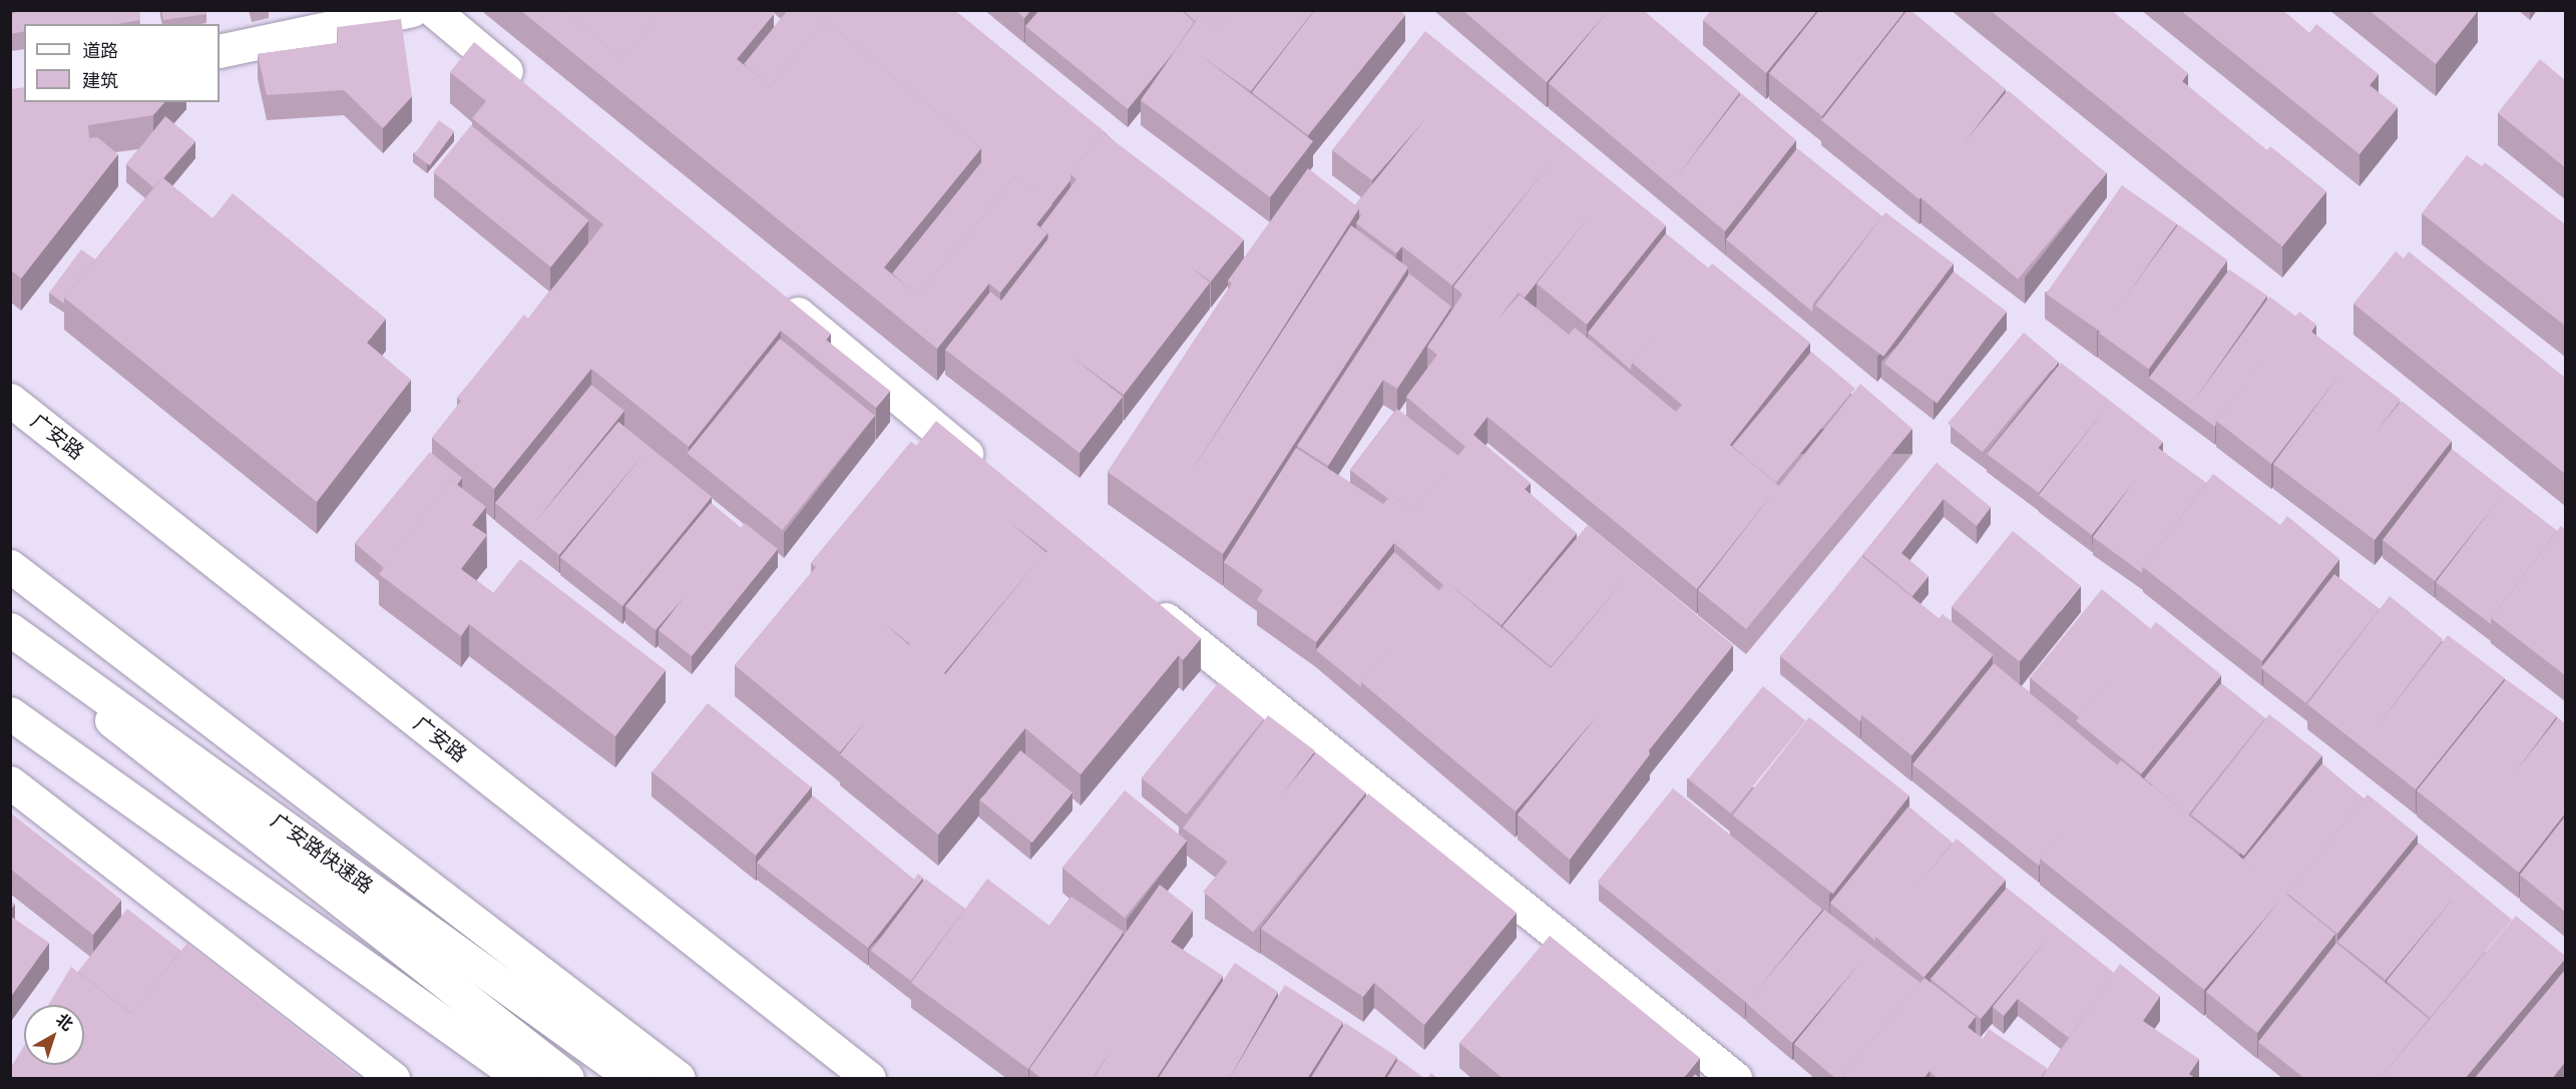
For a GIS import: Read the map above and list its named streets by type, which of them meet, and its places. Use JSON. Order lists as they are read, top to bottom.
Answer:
{
  "streets": {
    "main road": ["广安路", "广安路快速路"]
  },
  "legend": ["道路", "建筑"],
  "north": "top right"
}
